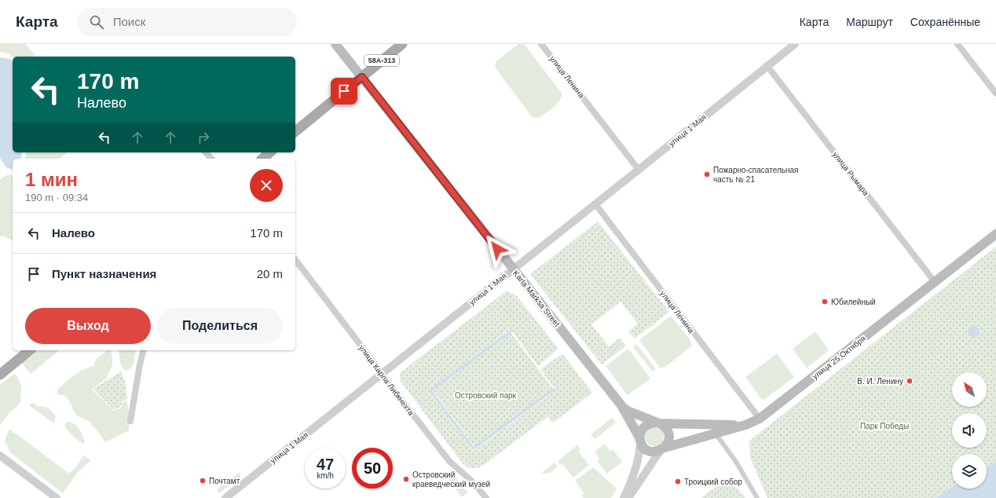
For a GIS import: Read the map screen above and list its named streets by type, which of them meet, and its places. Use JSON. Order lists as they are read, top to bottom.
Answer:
{
  "streets": {
    "main road": ["58А-313", "Karla Marksa Street", "улица 25 Октября"],
    "street": [
      "улица Ленина",
      "улица 1 Мая",
      "улица Рымара",
      "улица Карла Либкнехта"
    ]
  },
  "crossings": [
    ["58А-313", "Karla Marksa Street"],
    ["улица Ленина", "улица 1 Мая"],
    ["улица Ленина", "улица 25 Октября"],
    ["улица 1 Мая", "улица Рымара"],
    ["улица 1 Мая", "Karla Marksa Street"],
    ["улица 1 Мая", "улица Карла Либкнехта"],
    ["улица Рымара", "улица 25 Октября"]
  ],
  "parks": ["Островский парк", "Парк Победы"],
  "places": [
    "Пожарно-спасательная часть № 21",
    "Юбилейный",
    "В. И. Ленину",
    "Островский краеведческий музей",
    "Почтамт",
    "Троицкий собор"
  ],
  "north": "top left",
  "page": {
    "header": "Карта",
    "search": "Поиск",
    "nav": ["Карта", "Маршрут", "Сохранённые"],
    "turn": ["170 m", "Налево"],
    "heading": ["1 мин", "190 m · 09:34"],
    "list": [
      {
        "name": "Налево",
        "value": "170 m"
      },
      {
        "name": "Пункт назначения",
        "value": "20 m"
      }
    ],
    "buttons": ["Выход", "Поделиться"],
    "speed": "47 km/h",
    "limit": "50"
  }
}
